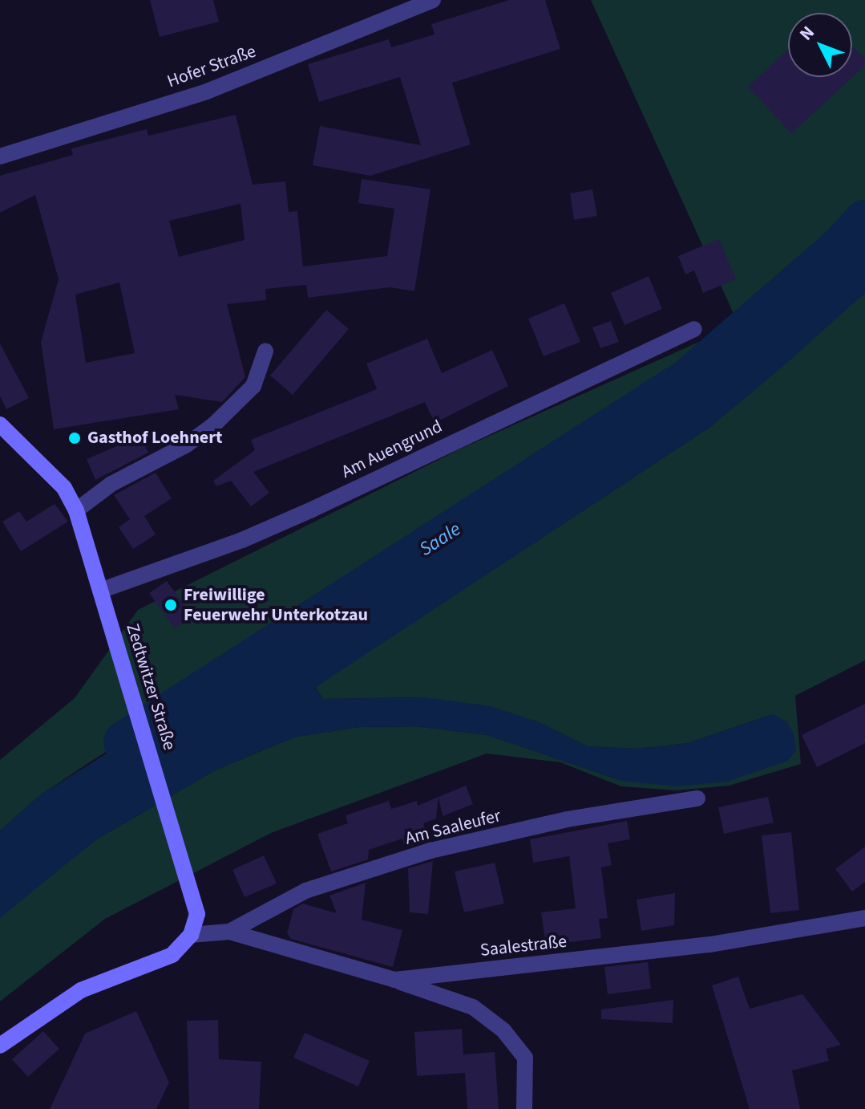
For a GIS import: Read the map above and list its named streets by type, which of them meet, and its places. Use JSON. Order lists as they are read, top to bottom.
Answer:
{
  "streets": {
    "street": [
      "Hofer Straße",
      "Am Auengrund",
      "Zedtwitzer Straße",
      "Am Saaleufer",
      "Saalestraße"
    ]
  },
  "crossings": [
    ["Am Auengrund", "Zedtwitzer Straße"],
    ["Zedtwitzer Straße", "Saalestraße"],
    ["Am Saaleufer", "Saalestraße"]
  ],
  "water": ["Saale"],
  "places": ["Gasthof Loehnert", "Freiwillige Feuerwehr Unterkotzau"],
  "north": "top left"
}
